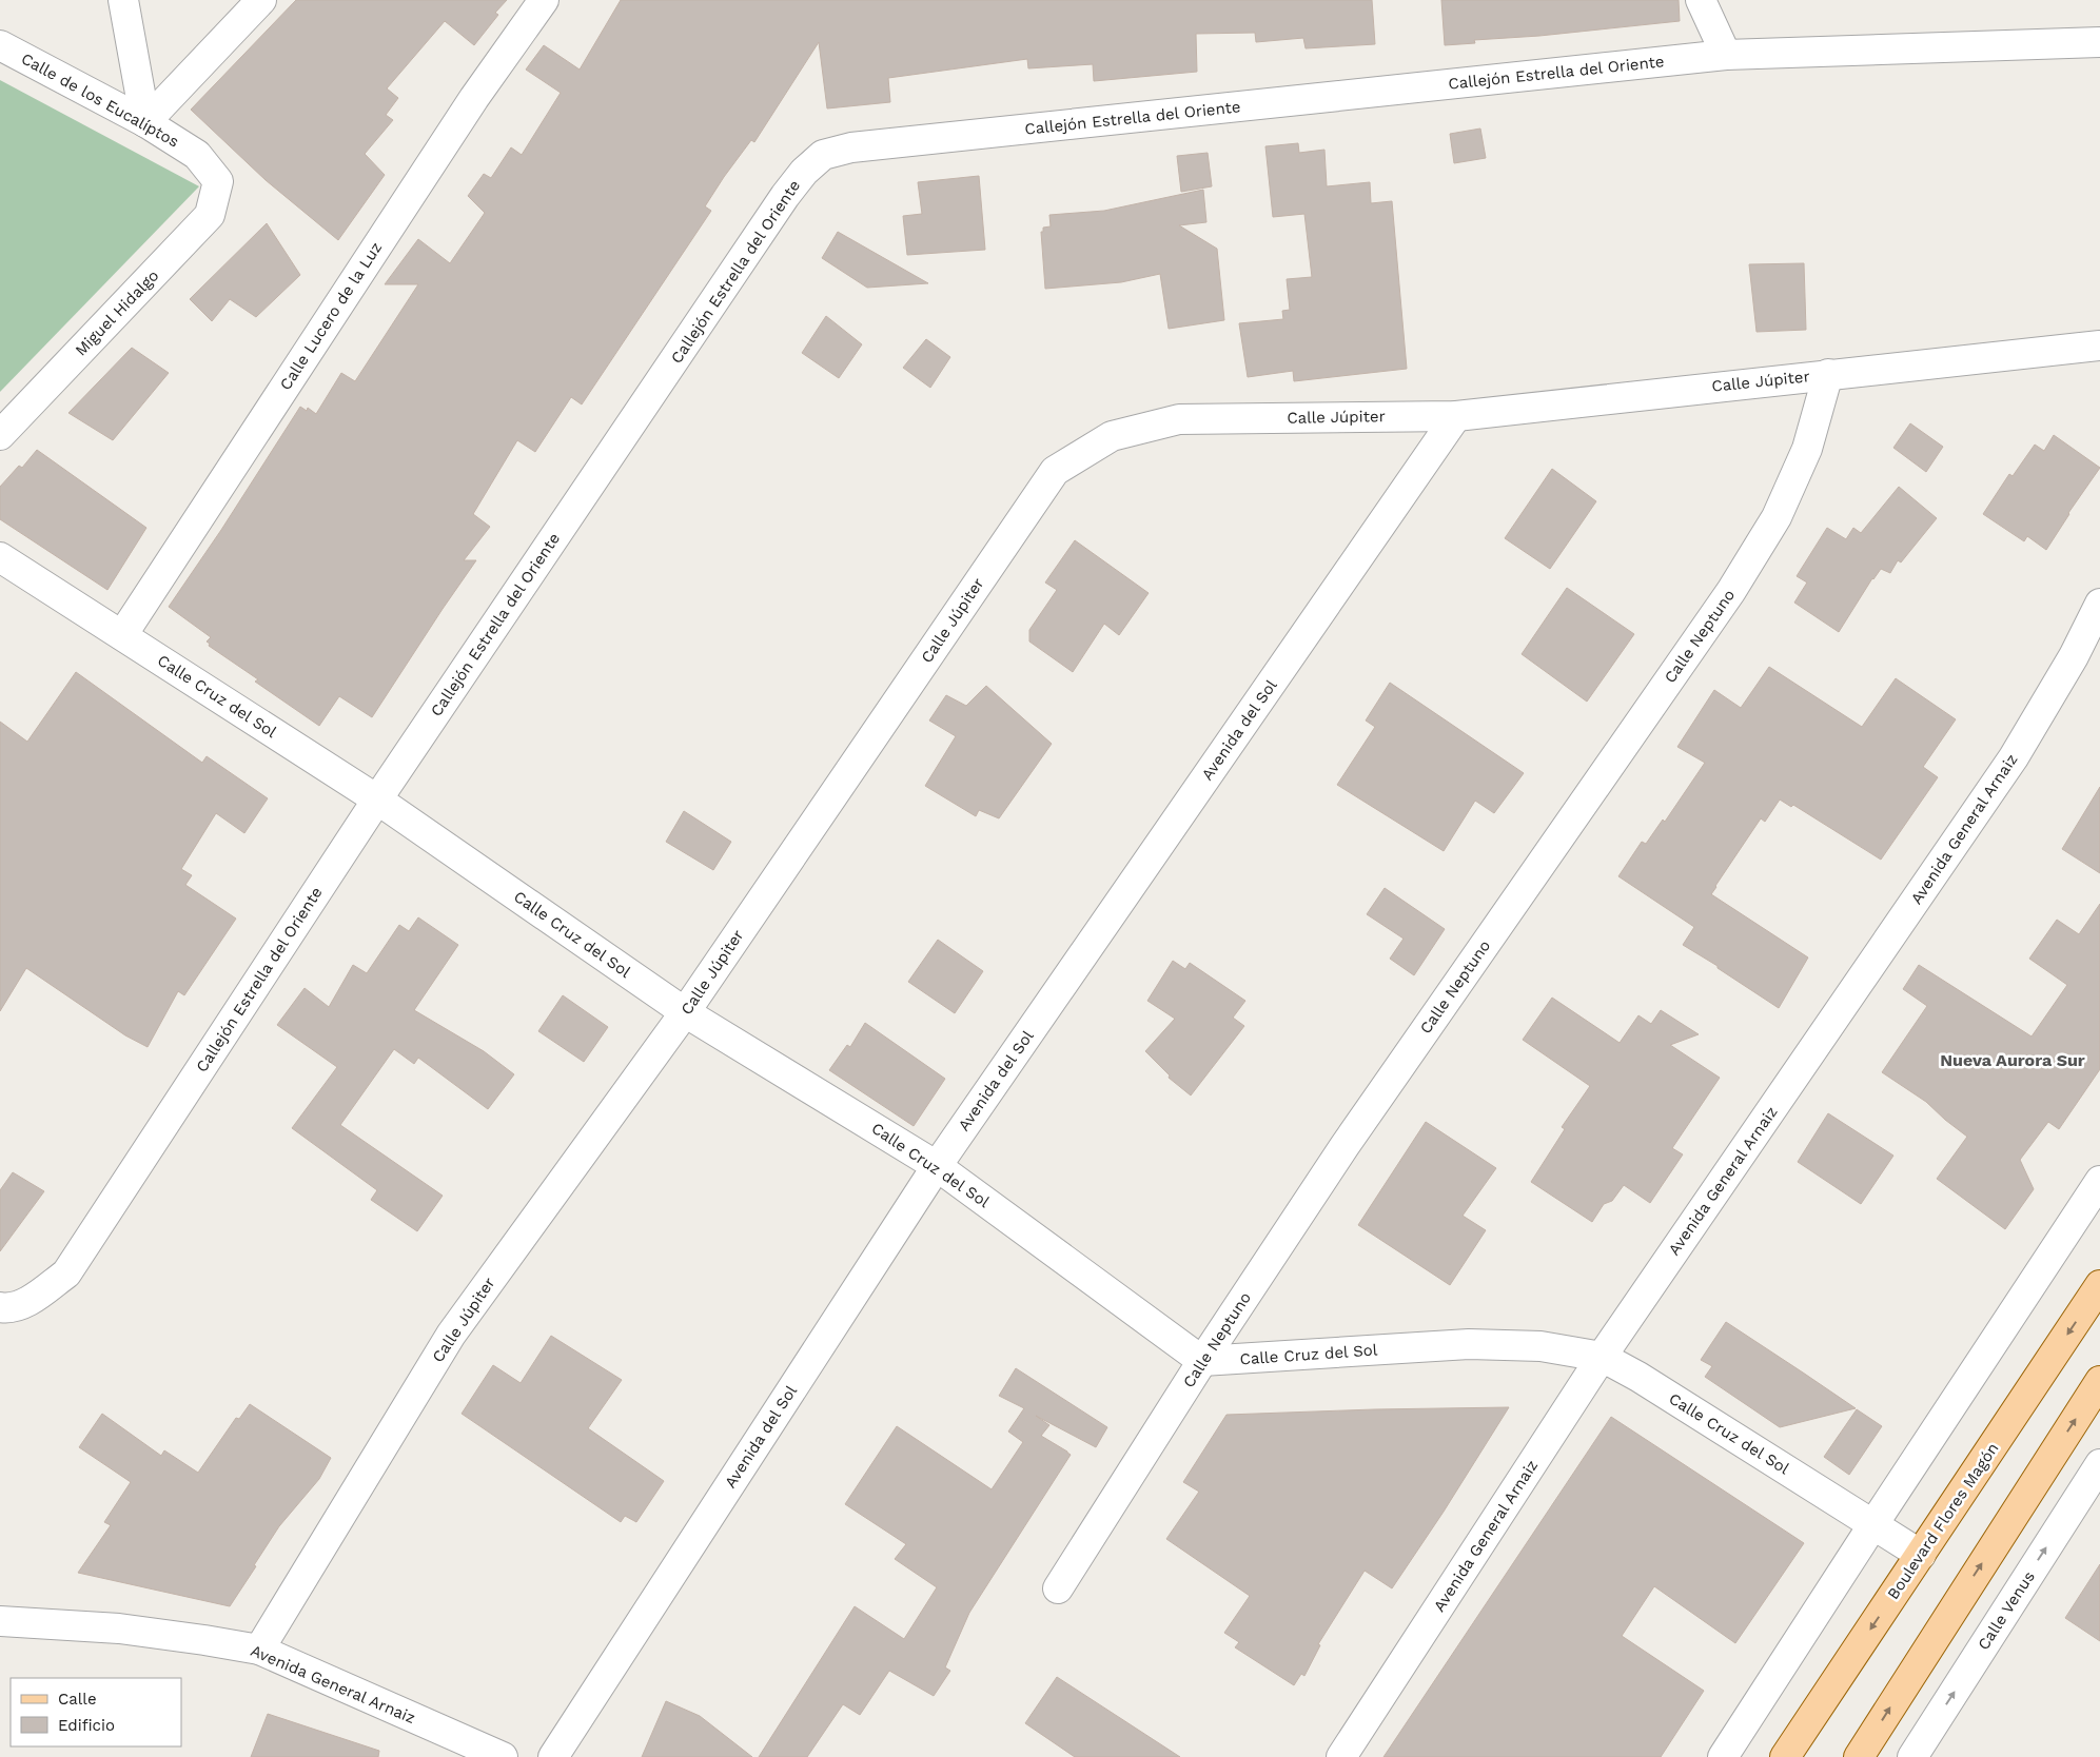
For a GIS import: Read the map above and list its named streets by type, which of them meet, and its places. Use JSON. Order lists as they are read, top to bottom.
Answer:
{
  "streets": {
    "main road": ["Boulevard Flores Magón"],
    "street": [
      "Callejón Estrella del Oriente",
      "Calle de los Eucalíptos",
      "Miguel Hidalgo",
      "Calle Lucero de la Luz",
      "Calle Júpiter",
      "Calle Neptuno",
      "Calle Cruz del Sol",
      "Avenida del Sol",
      "Avenida General Arnaiz",
      "Calle Venus"
    ]
  },
  "crossings": [
    ["Callejón Estrella del Oriente", "Calle Cruz del Sol"],
    ["Calle de los Eucalíptos", "Miguel Hidalgo"],
    ["Calle Lucero de la Luz", "Calle Cruz del Sol"],
    ["Calle Júpiter", "Calle Neptuno"],
    ["Calle Júpiter", "Calle Cruz del Sol"],
    ["Calle Júpiter", "Avenida del Sol"],
    ["Calle Júpiter", "Avenida General Arnaiz"],
    ["Calle Neptuno", "Calle Cruz del Sol"],
    ["Calle Cruz del Sol", "Avenida del Sol"],
    ["Calle Cruz del Sol", "Avenida General Arnaiz"],
    ["Calle Cruz del Sol", "Boulevard Flores Magón"]
  ],
  "districts": ["Nueva Aurora Sur"],
  "legend": ["Calle", "Edificio"]
}
